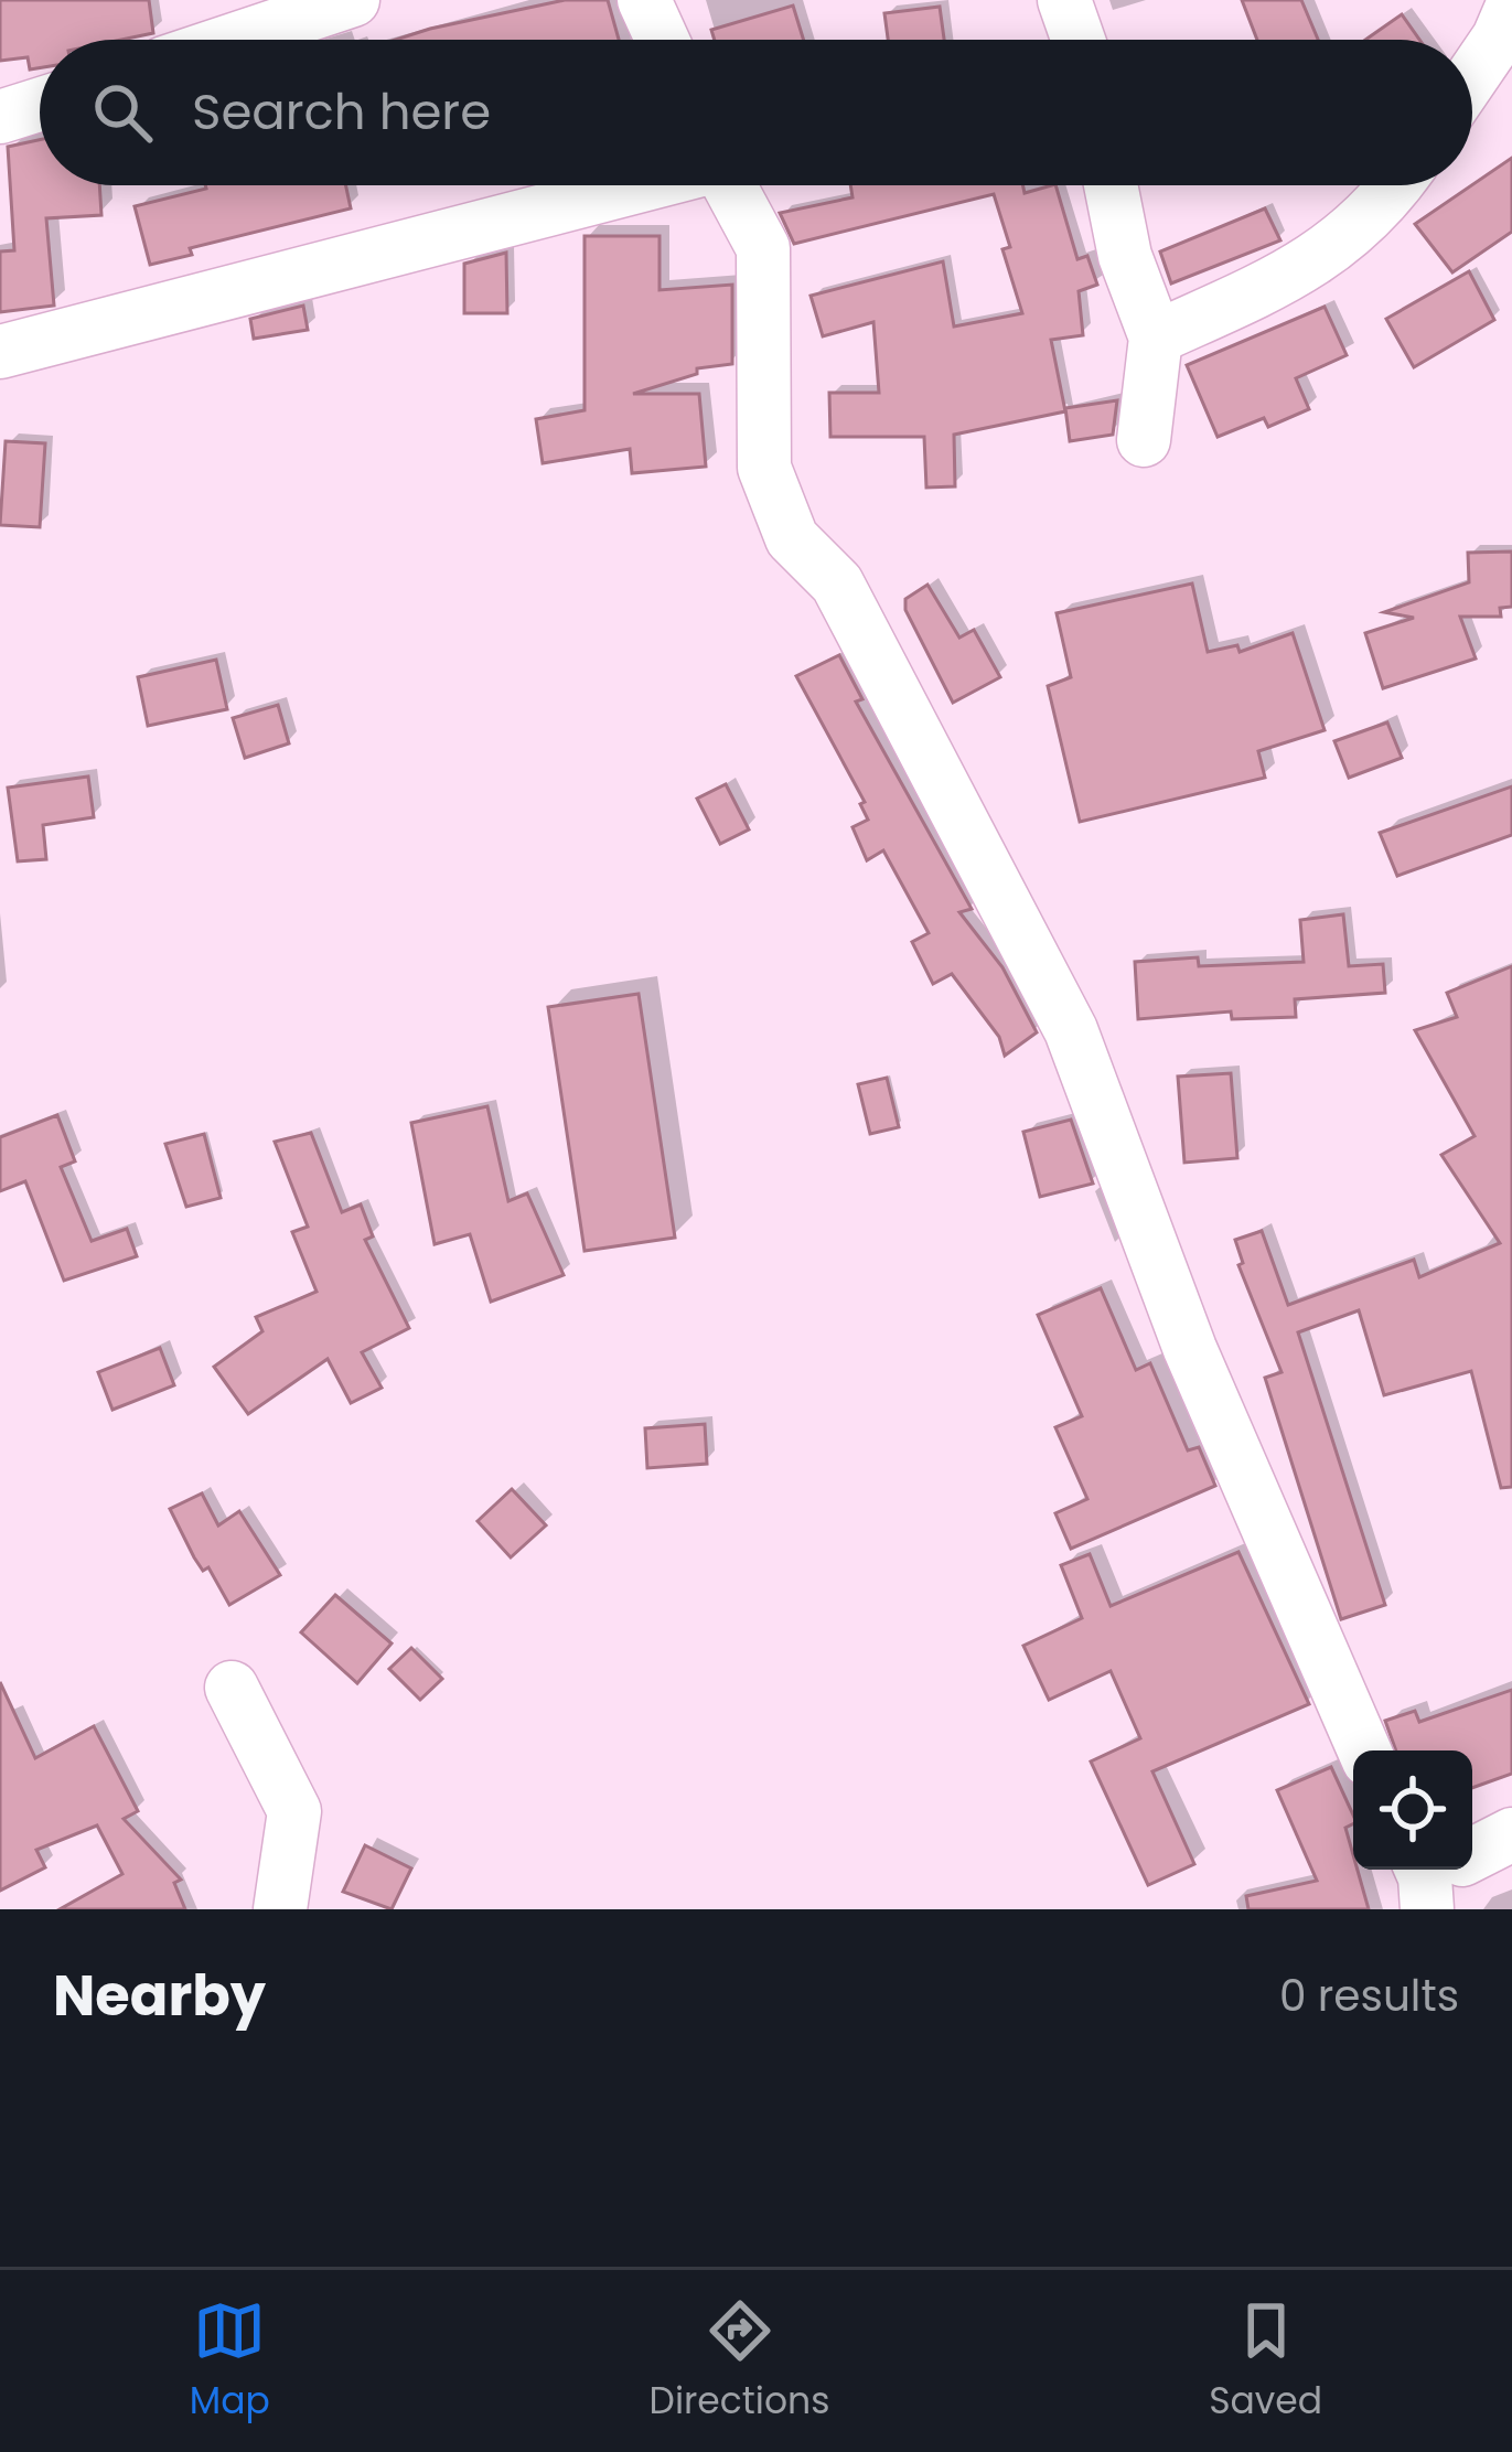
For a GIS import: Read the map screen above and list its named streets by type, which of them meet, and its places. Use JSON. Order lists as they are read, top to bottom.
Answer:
{
  "page": {
    "search": "Search here",
    "heading": ["Nearby", "0 results"],
    "nav": ["Map", "Directions", "Saved"]
  }
}
